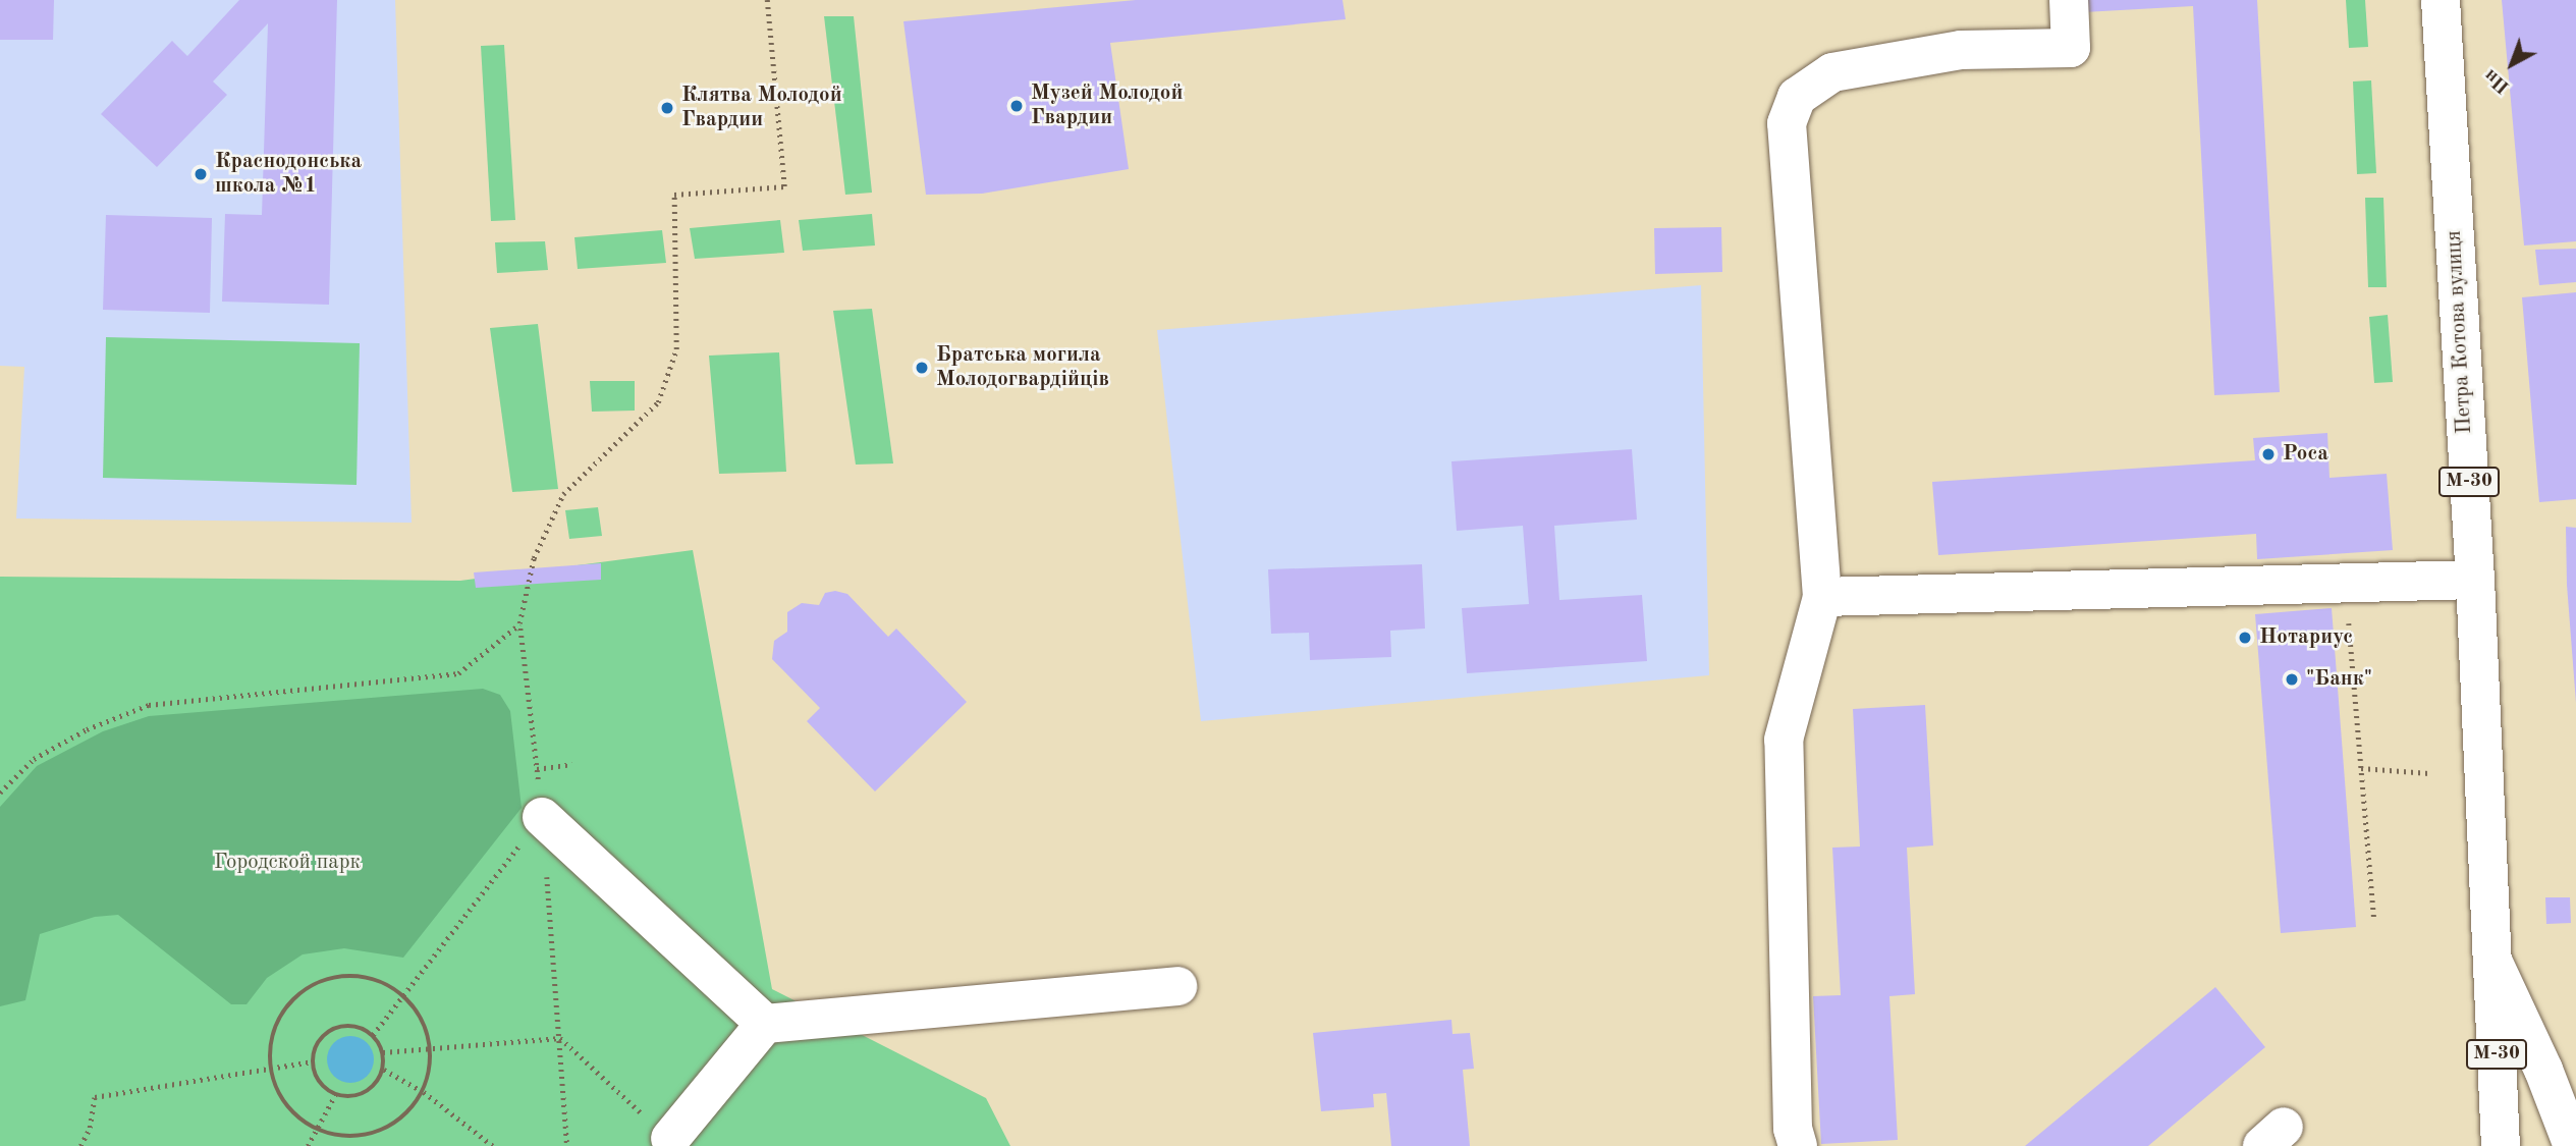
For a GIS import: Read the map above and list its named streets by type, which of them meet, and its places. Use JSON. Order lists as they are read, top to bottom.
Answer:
{
  "streets": {
    "main road": ["Петра Котова вулиця", "М-30"]
  },
  "crossings": [
    ["Петра Котова вулиця", "М-30"]
  ],
  "parks": ["Городской парк"],
  "places": [
    "Музей Молодой Гвардии",
    "Клятва Молодой Гвардии",
    "Краснодонська школа №1",
    "Братська могила Молодогвардійців",
    "Роса",
    "Нотариус",
    "\"Банк\""
  ],
  "north": "bottom left"
}
